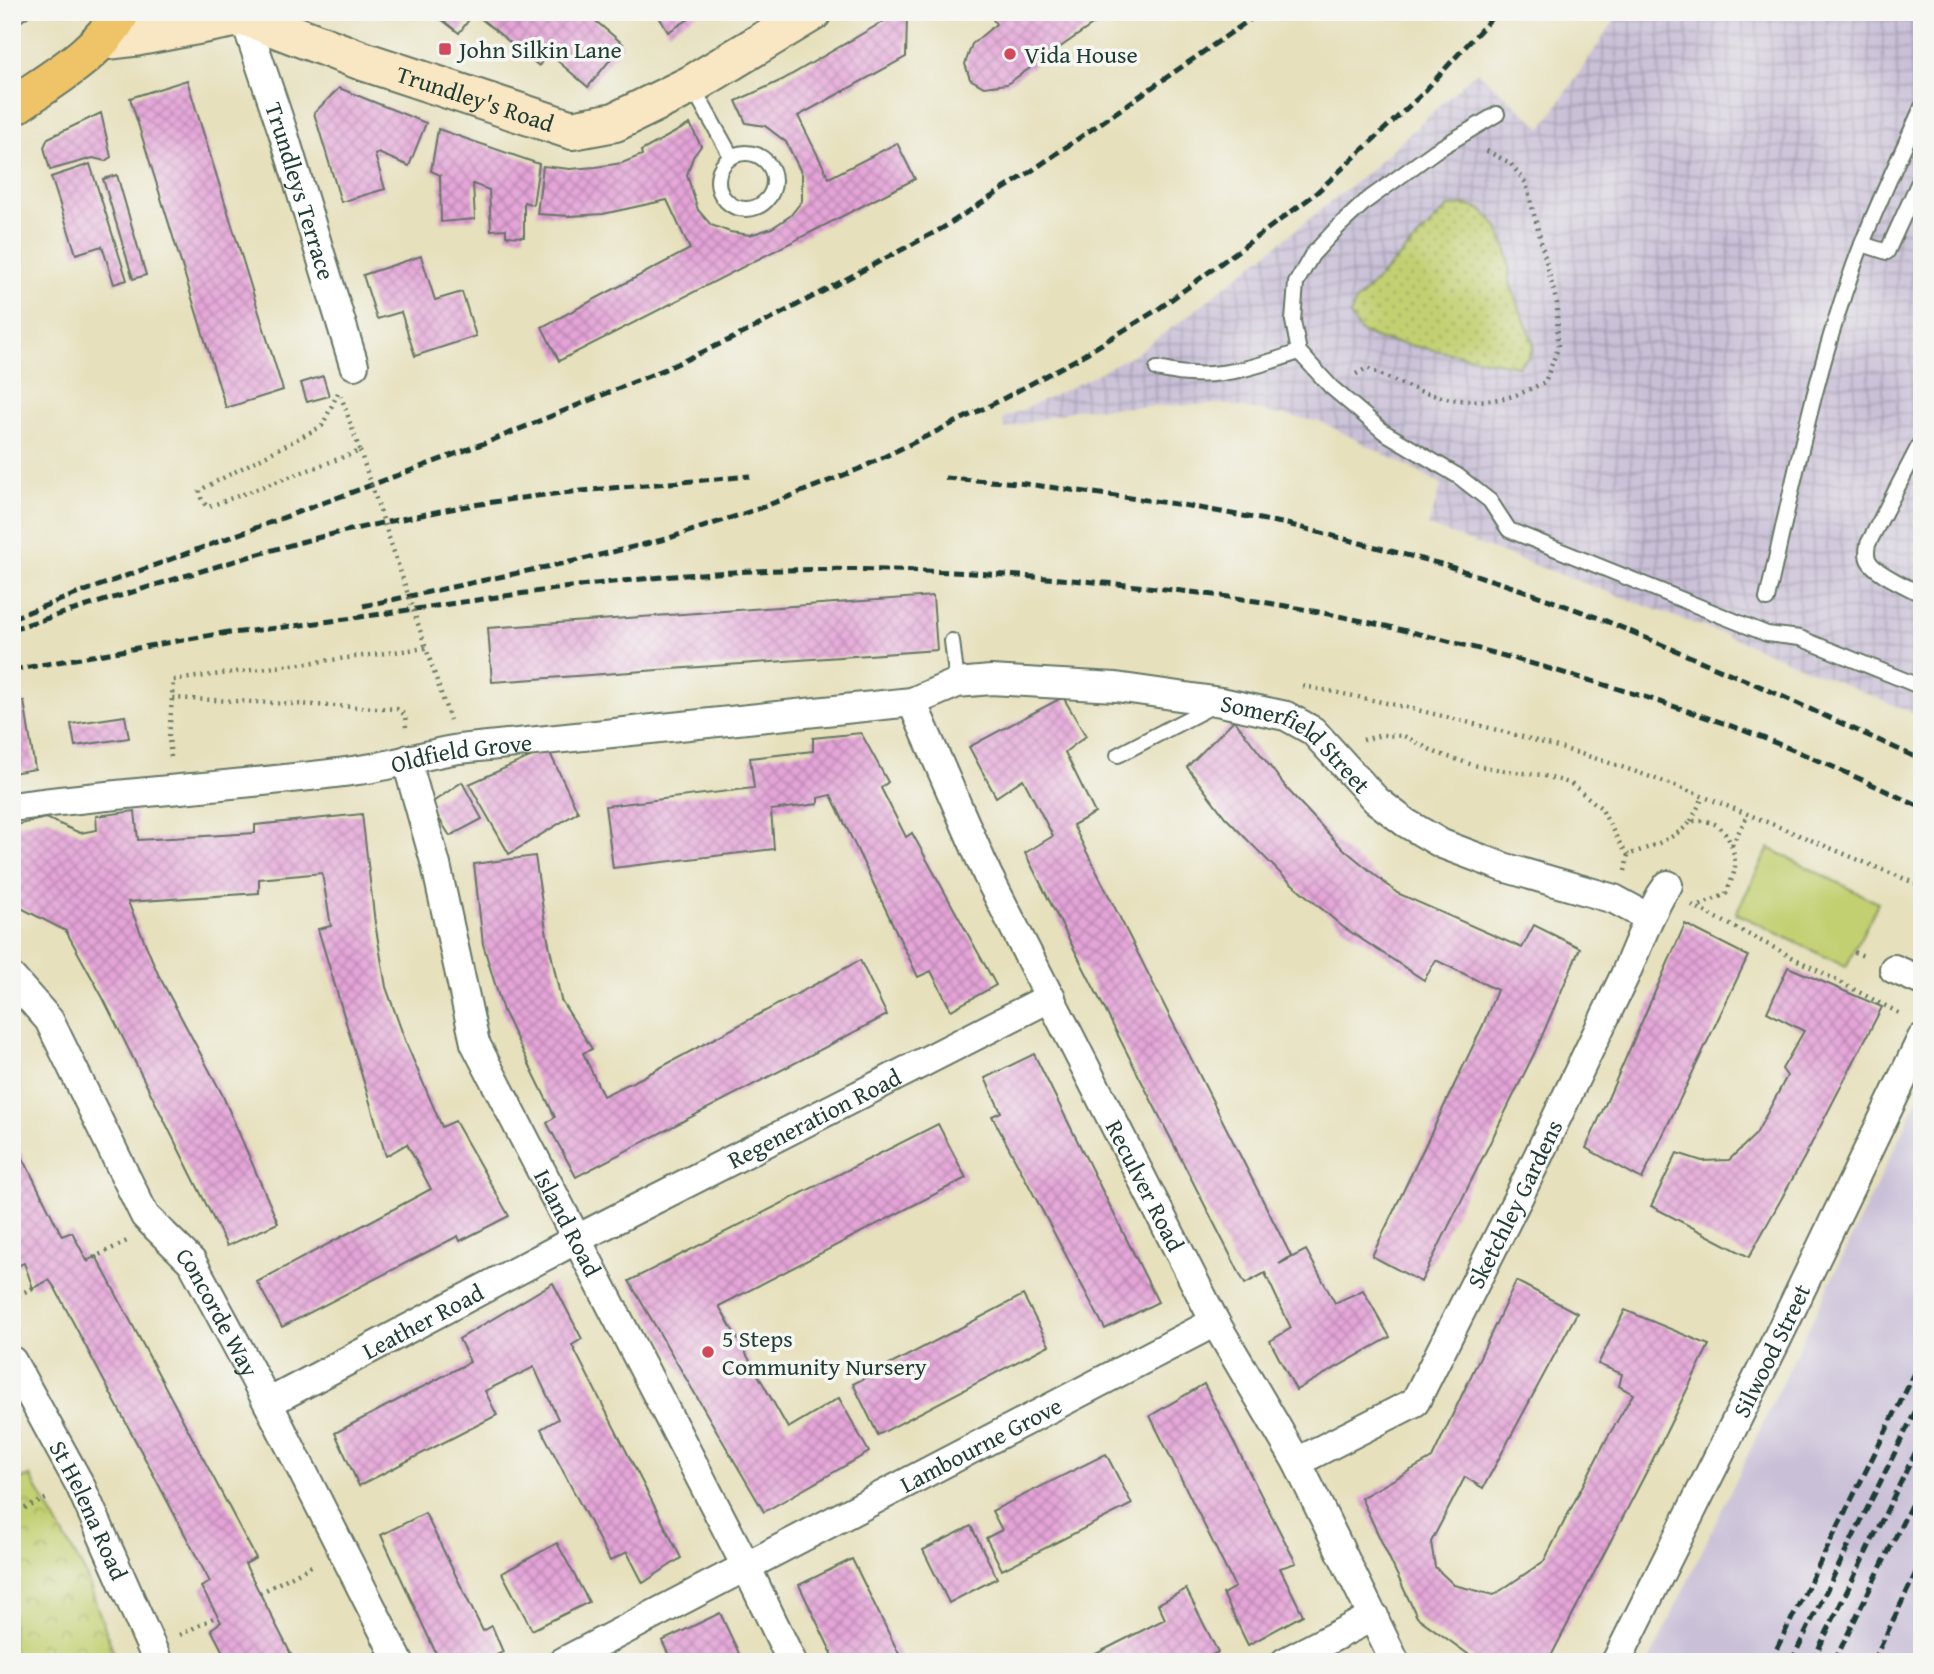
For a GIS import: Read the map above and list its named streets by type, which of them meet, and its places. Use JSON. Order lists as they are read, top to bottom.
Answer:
{
  "streets": {
    "main road": ["Trundley's Road"],
    "street": [
      "Trundleys Terrace",
      "Somerfield Street",
      "Oldfield Grove",
      "Regeneration Road",
      "Reculver Road",
      "Sketchley Gardens",
      "Island Road",
      "Concorde Way",
      "Leather Road",
      "Silwood Street",
      "Lambourne Grove",
      "St Helena Road"
    ]
  },
  "crossings": [
    ["Trundley's Road", "Trundleys Terrace"],
    ["Somerfield Street", "Oldfield Grove"],
    ["Somerfield Street", "Reculver Road"],
    ["Somerfield Street", "Sketchley Gardens"],
    ["Oldfield Grove", "Reculver Road"],
    ["Oldfield Grove", "Island Road"],
    ["Regeneration Road", "Reculver Road"],
    ["Regeneration Road", "Island Road"],
    ["Regeneration Road", "Leather Road"],
    ["Reculver Road", "Sketchley Gardens"],
    ["Reculver Road", "Lambourne Grove"],
    ["Island Road", "Leather Road"],
    ["Island Road", "Lambourne Grove"],
    ["Concorde Way", "Leather Road"]
  ],
  "places": {
    "transit": ["John Silkin Lane"],
    "other": ["Vida House", "5 Steps Community Nursery"]
  }
}
